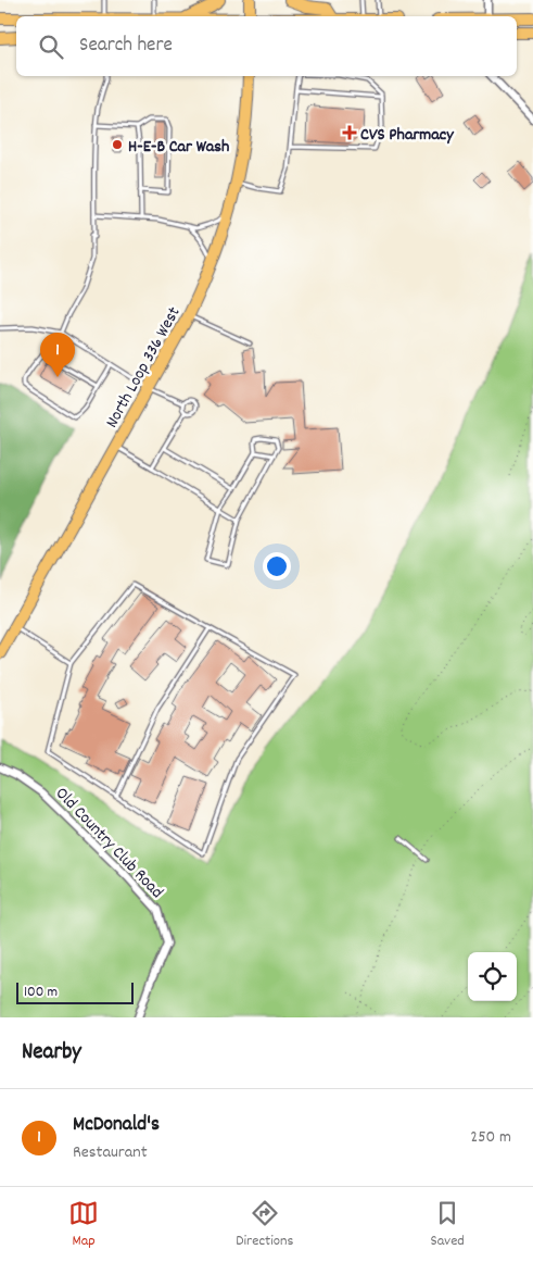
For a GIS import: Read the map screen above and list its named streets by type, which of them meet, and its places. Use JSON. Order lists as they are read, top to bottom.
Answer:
{
  "streets": {
    "main road": ["North Loop 336 West"],
    "street": ["Old Country Club Road"]
  },
  "places": {
    "health": ["CVS Pharmacy"],
    "other": ["H-E-B Car Wash"]
  },
  "scale_bar": "100 m",
  "page": {
    "search": "Search here",
    "pins": "1",
    "scale": "100 m",
    "heading": "Nearby",
    "list": [
      {
        "mark": "1",
        "name": "McDonald's",
        "note": "Restaurant",
        "value": "250 m"
      }
    ],
    "nav": ["Map", "Directions", "Saved"]
  }
}
